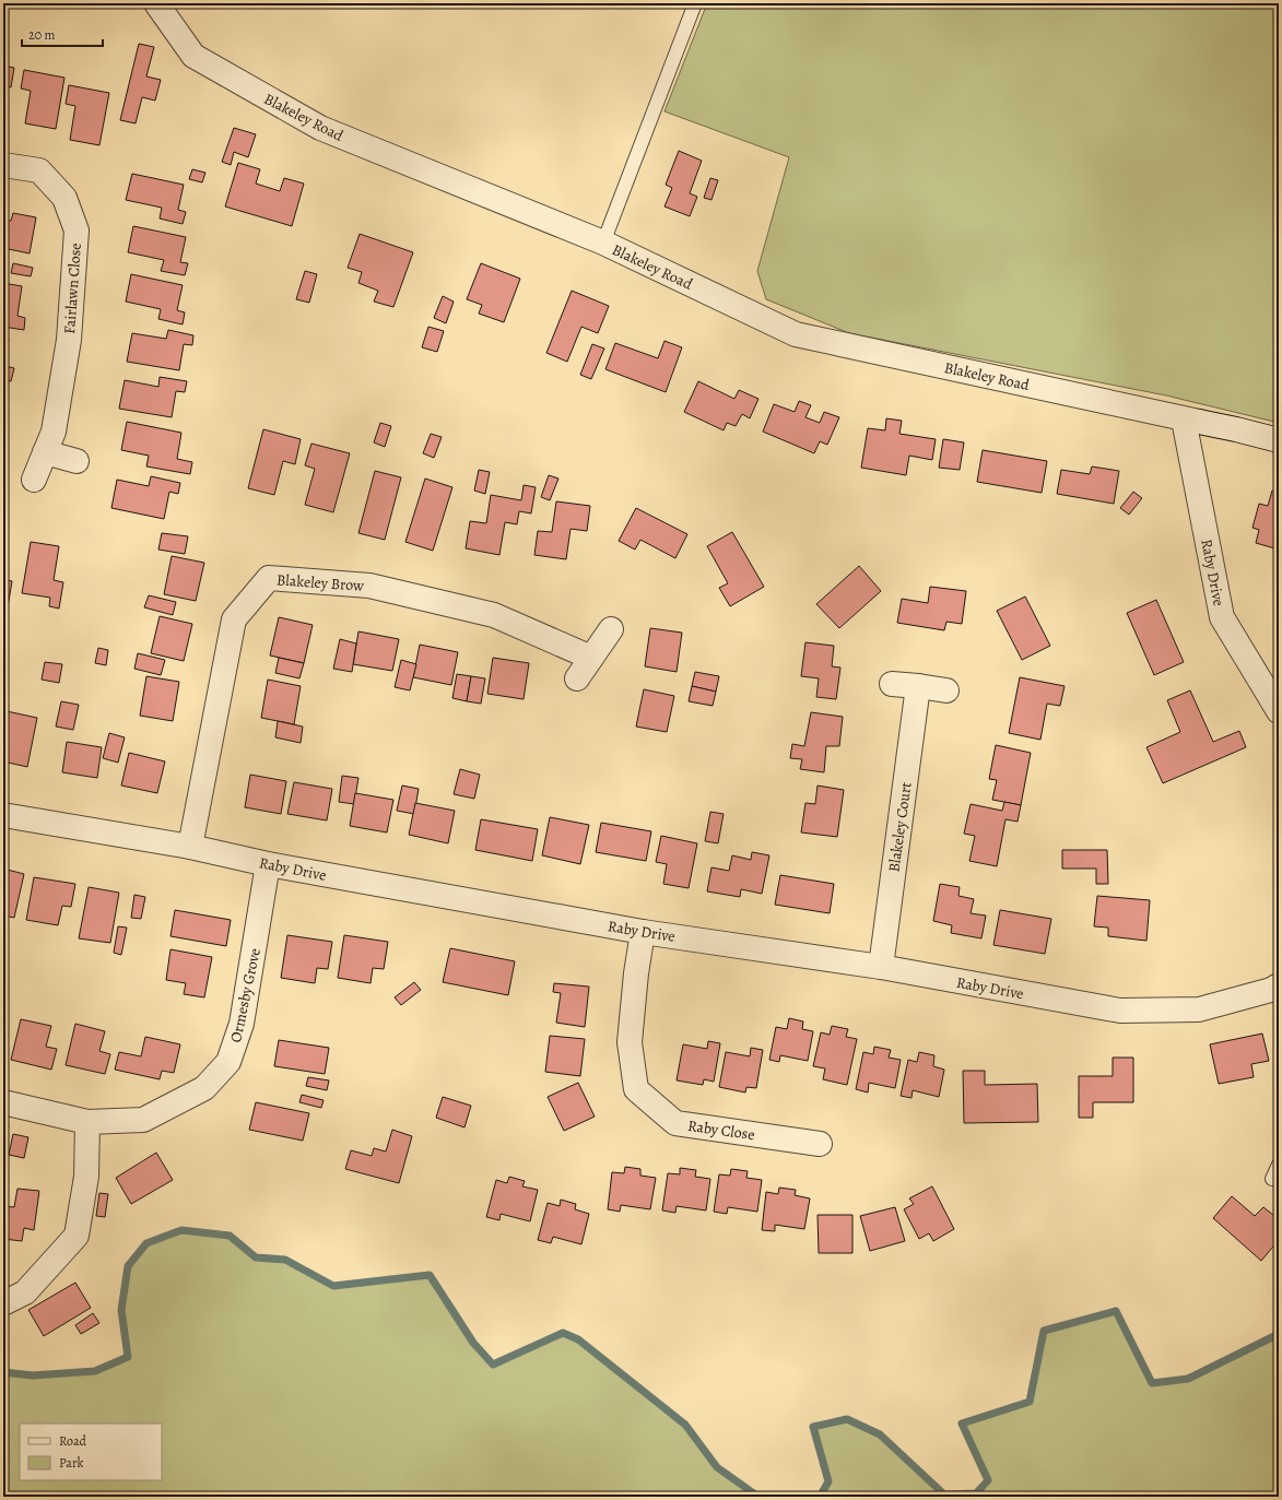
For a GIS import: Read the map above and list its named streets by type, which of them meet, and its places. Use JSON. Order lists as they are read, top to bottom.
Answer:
{
  "streets": {
    "street": [
      "Blakeley Road",
      "Fairlawn Close",
      "Raby Drive",
      "Blakeley Brow",
      "Blakeley Court",
      "Ormesby Grove",
      "Raby Close"
    ]
  },
  "crossings": [
    ["Blakeley Road", "Raby Drive"],
    ["Raby Drive", "Blakeley Brow"],
    ["Raby Drive", "Blakeley Court"],
    ["Raby Drive", "Ormesby Grove"],
    ["Raby Drive", "Raby Close"]
  ],
  "legend": ["Road", "Park"],
  "scale_bar": "20 m"
}
